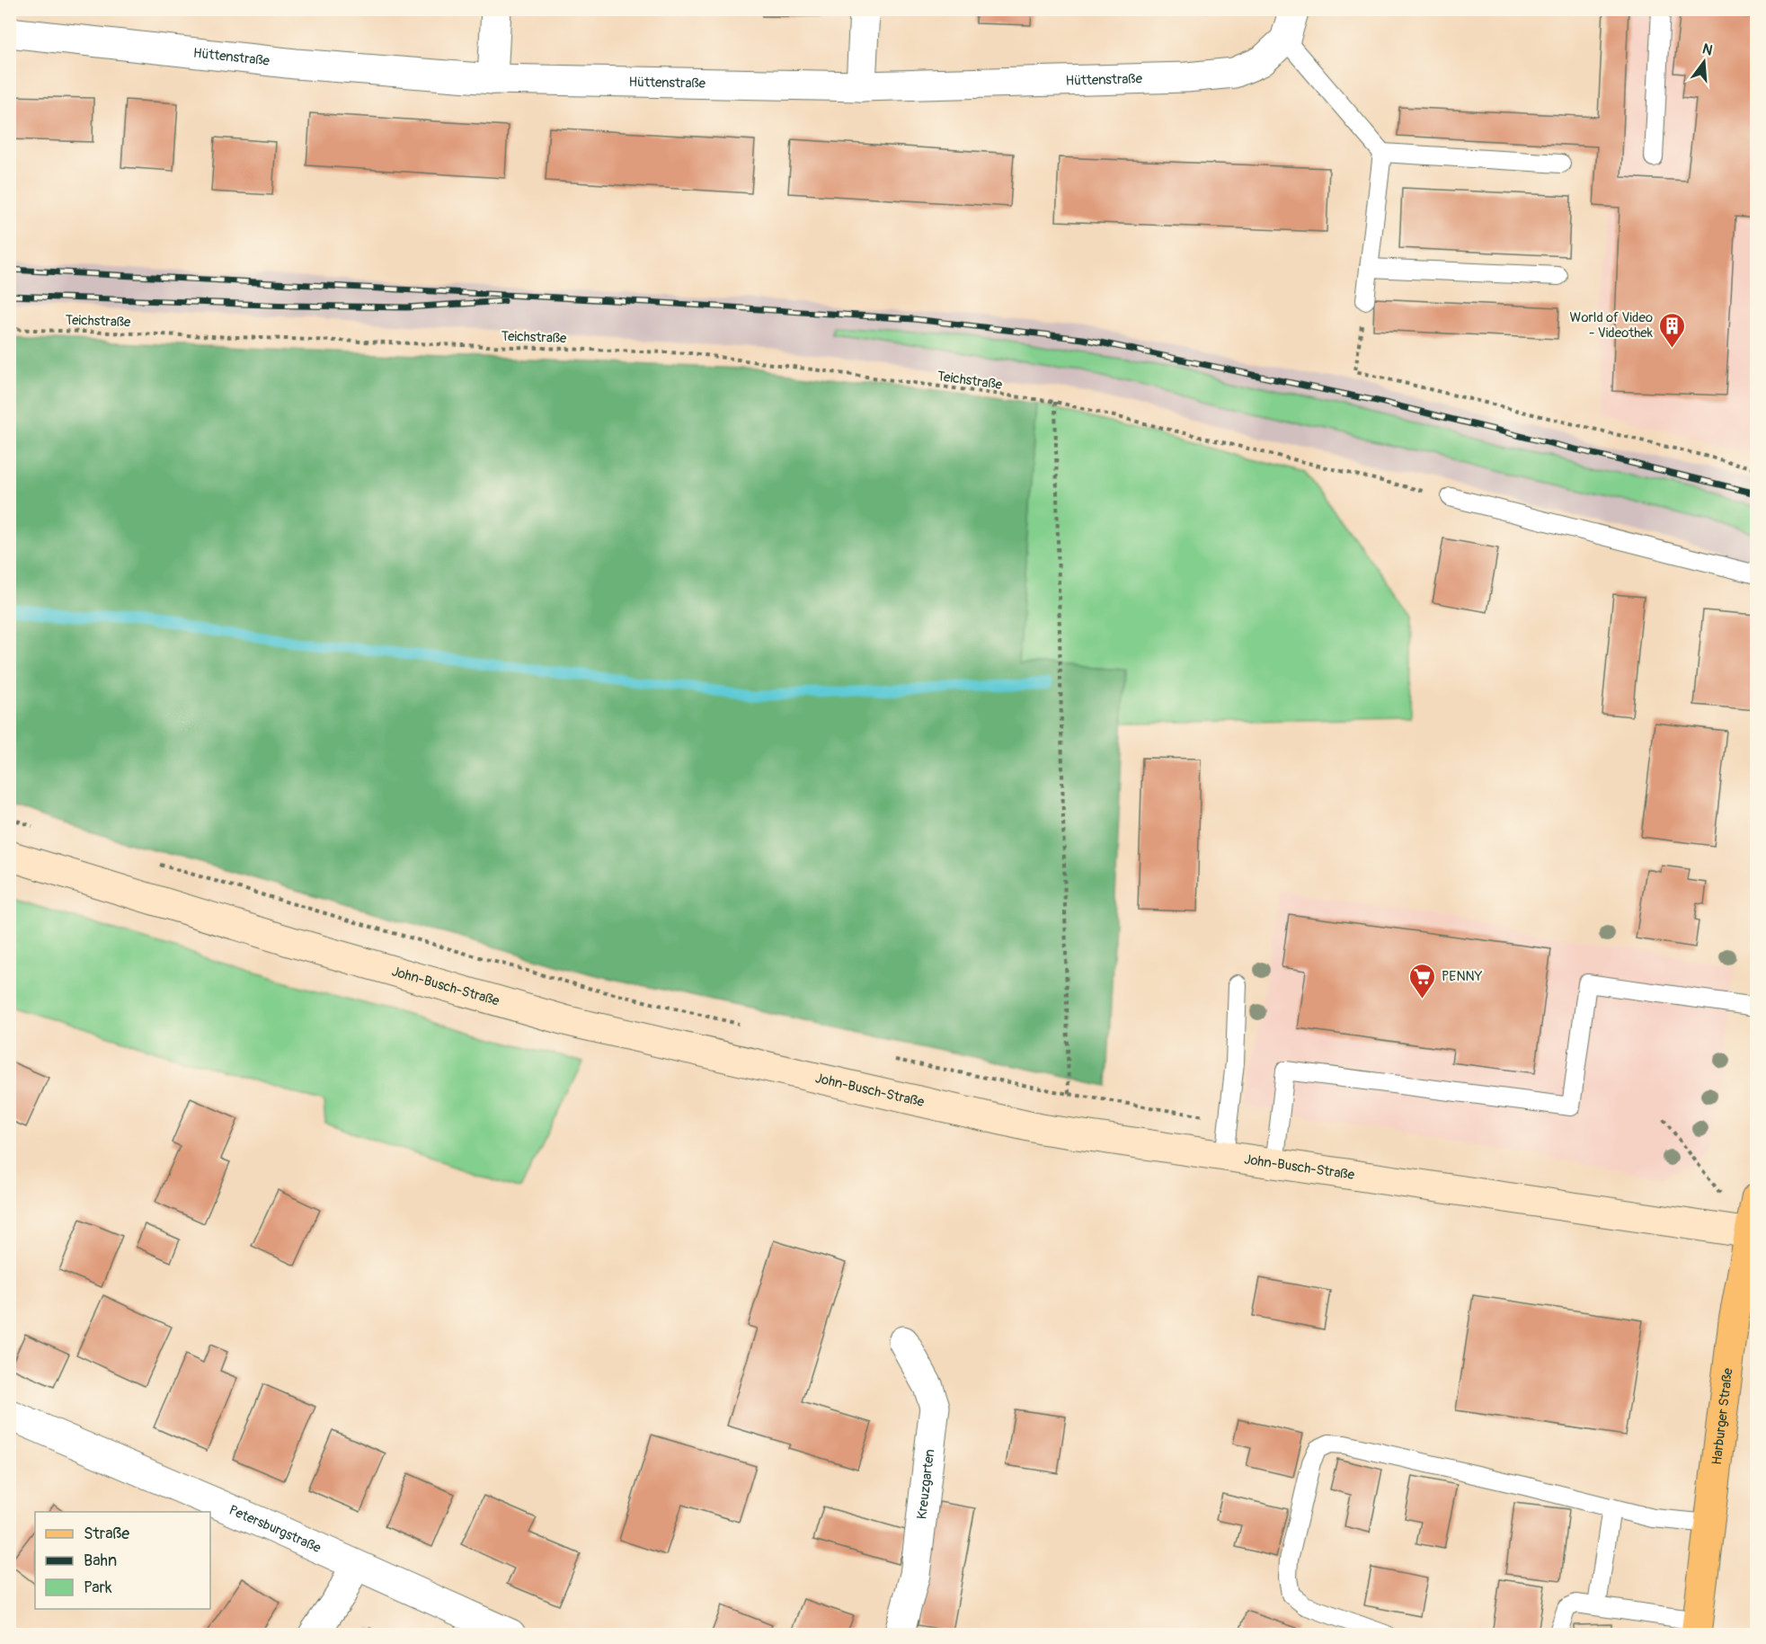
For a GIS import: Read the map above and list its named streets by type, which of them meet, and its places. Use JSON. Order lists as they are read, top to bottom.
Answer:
{
  "streets": {
    "main road": ["John-Busch-Straße", "Harburger Straße"],
    "street": ["Hüttenstraße", "Kreuzgarten", "Petersburgstraße"],
    "path": ["Teichstraße"]
  },
  "crossings": [
    ["John-Busch-Straße", "Harburger Straße"]
  ],
  "places": {
    "building": ["World of Video - Videothek"],
    "supermarket": ["PENNY"]
  },
  "legend": ["Straße", "Bahn", "Park"],
  "north": "top"
}
